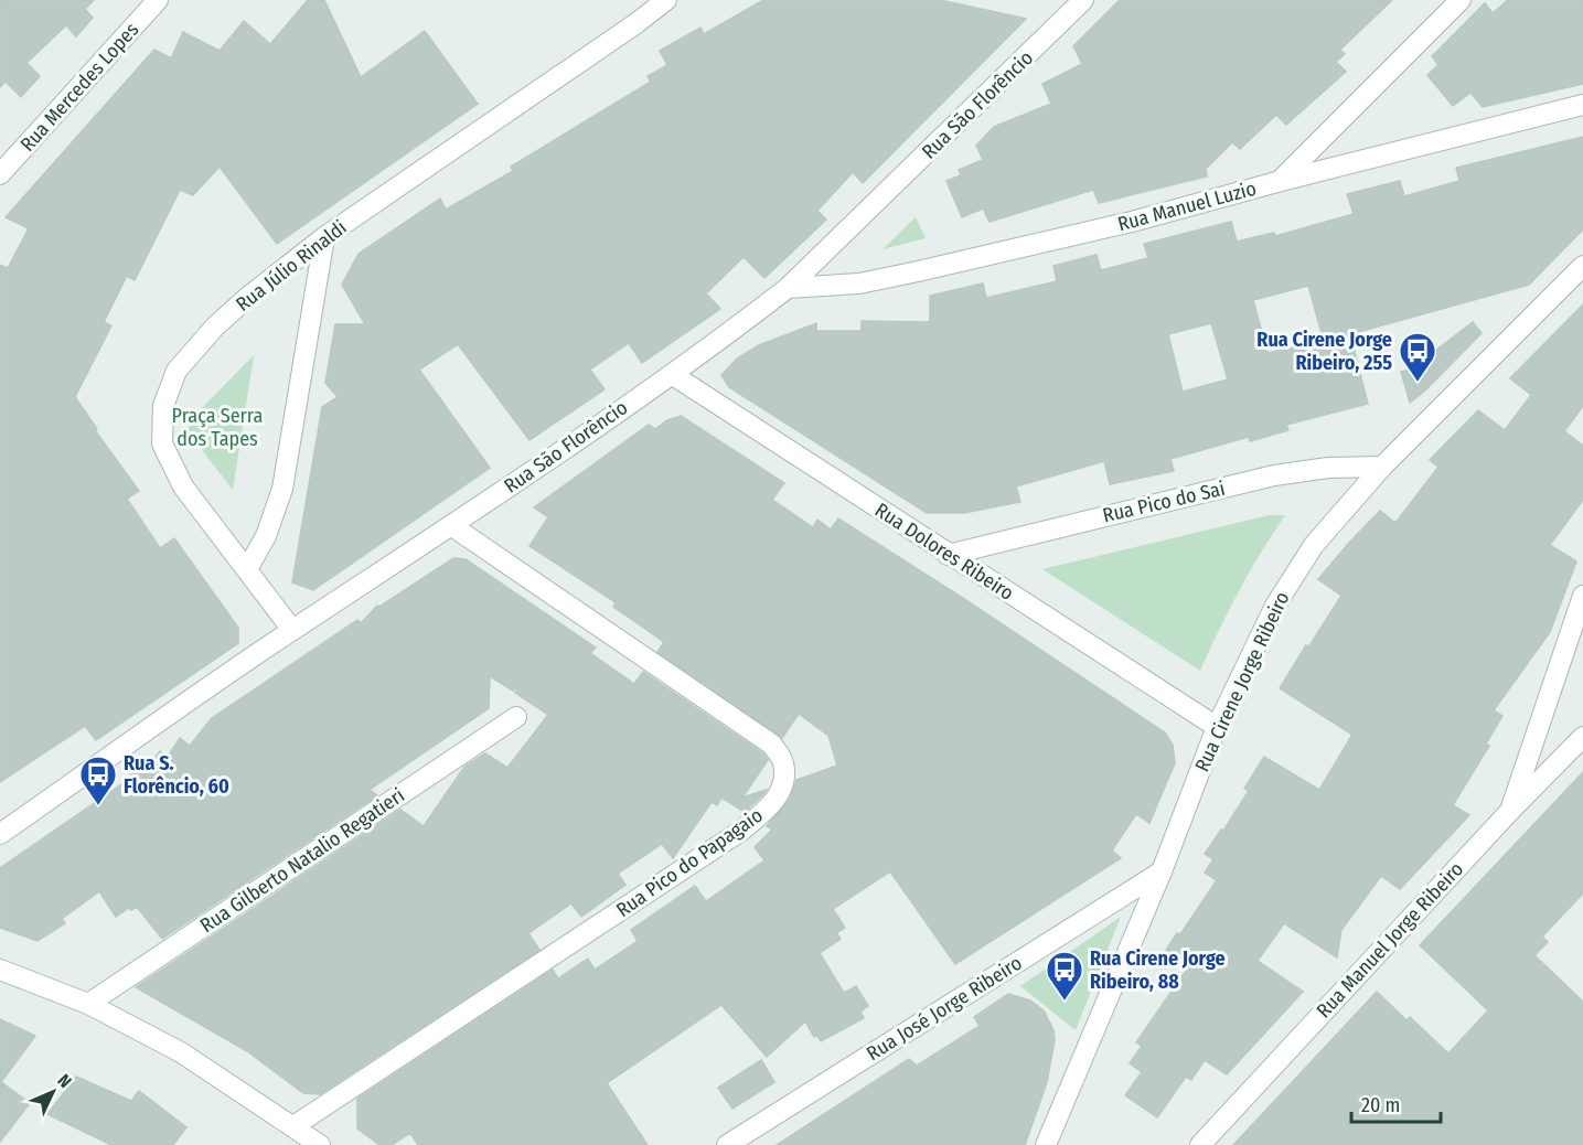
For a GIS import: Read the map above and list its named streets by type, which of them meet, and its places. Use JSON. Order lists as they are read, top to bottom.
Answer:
{
  "streets": {
    "street": [
      "Rua Mercedes Lopes",
      "Rua São Florêncio",
      "Rua Manuel Luzio",
      "Rua Júlio Rinaldi",
      "Rua Pico do Sai",
      "Rua Dolores Ribeiro",
      "Rua Cirene Jorge Ribeiro",
      "Rua Gilberto Natalio Regatieri",
      "Rua Pico do Papagaio",
      "Rua Manuel Jorge Ribeiro",
      "Rua José Jorge Ribeiro"
    ]
  },
  "crossings": [
    ["Rua São Florêncio", "Rua Manuel Luzio"],
    ["Rua São Florêncio", "Rua Júlio Rinaldi"],
    ["Rua São Florêncio", "Rua Dolores Ribeiro"],
    ["Rua São Florêncio", "Rua Pico do Papagaio"],
    ["Rua Pico do Sai", "Rua Dolores Ribeiro"],
    ["Rua Pico do Sai", "Rua Cirene Jorge Ribeiro"],
    ["Rua Dolores Ribeiro", "Rua Cirene Jorge Ribeiro"],
    ["Rua Cirene Jorge Ribeiro", "Rua José Jorge Ribeiro"]
  ],
  "parks": ["Praça Serra dos Tapes"],
  "places": {
    "bus stop": ["Rua Cirene Jorge Ribeiro, 255", "Rua S. Florêncio, 60", "Rua Cirene Jorge Ribeiro, 88"]
  },
  "scale_bar": "20 m",
  "north": "top right"
}
